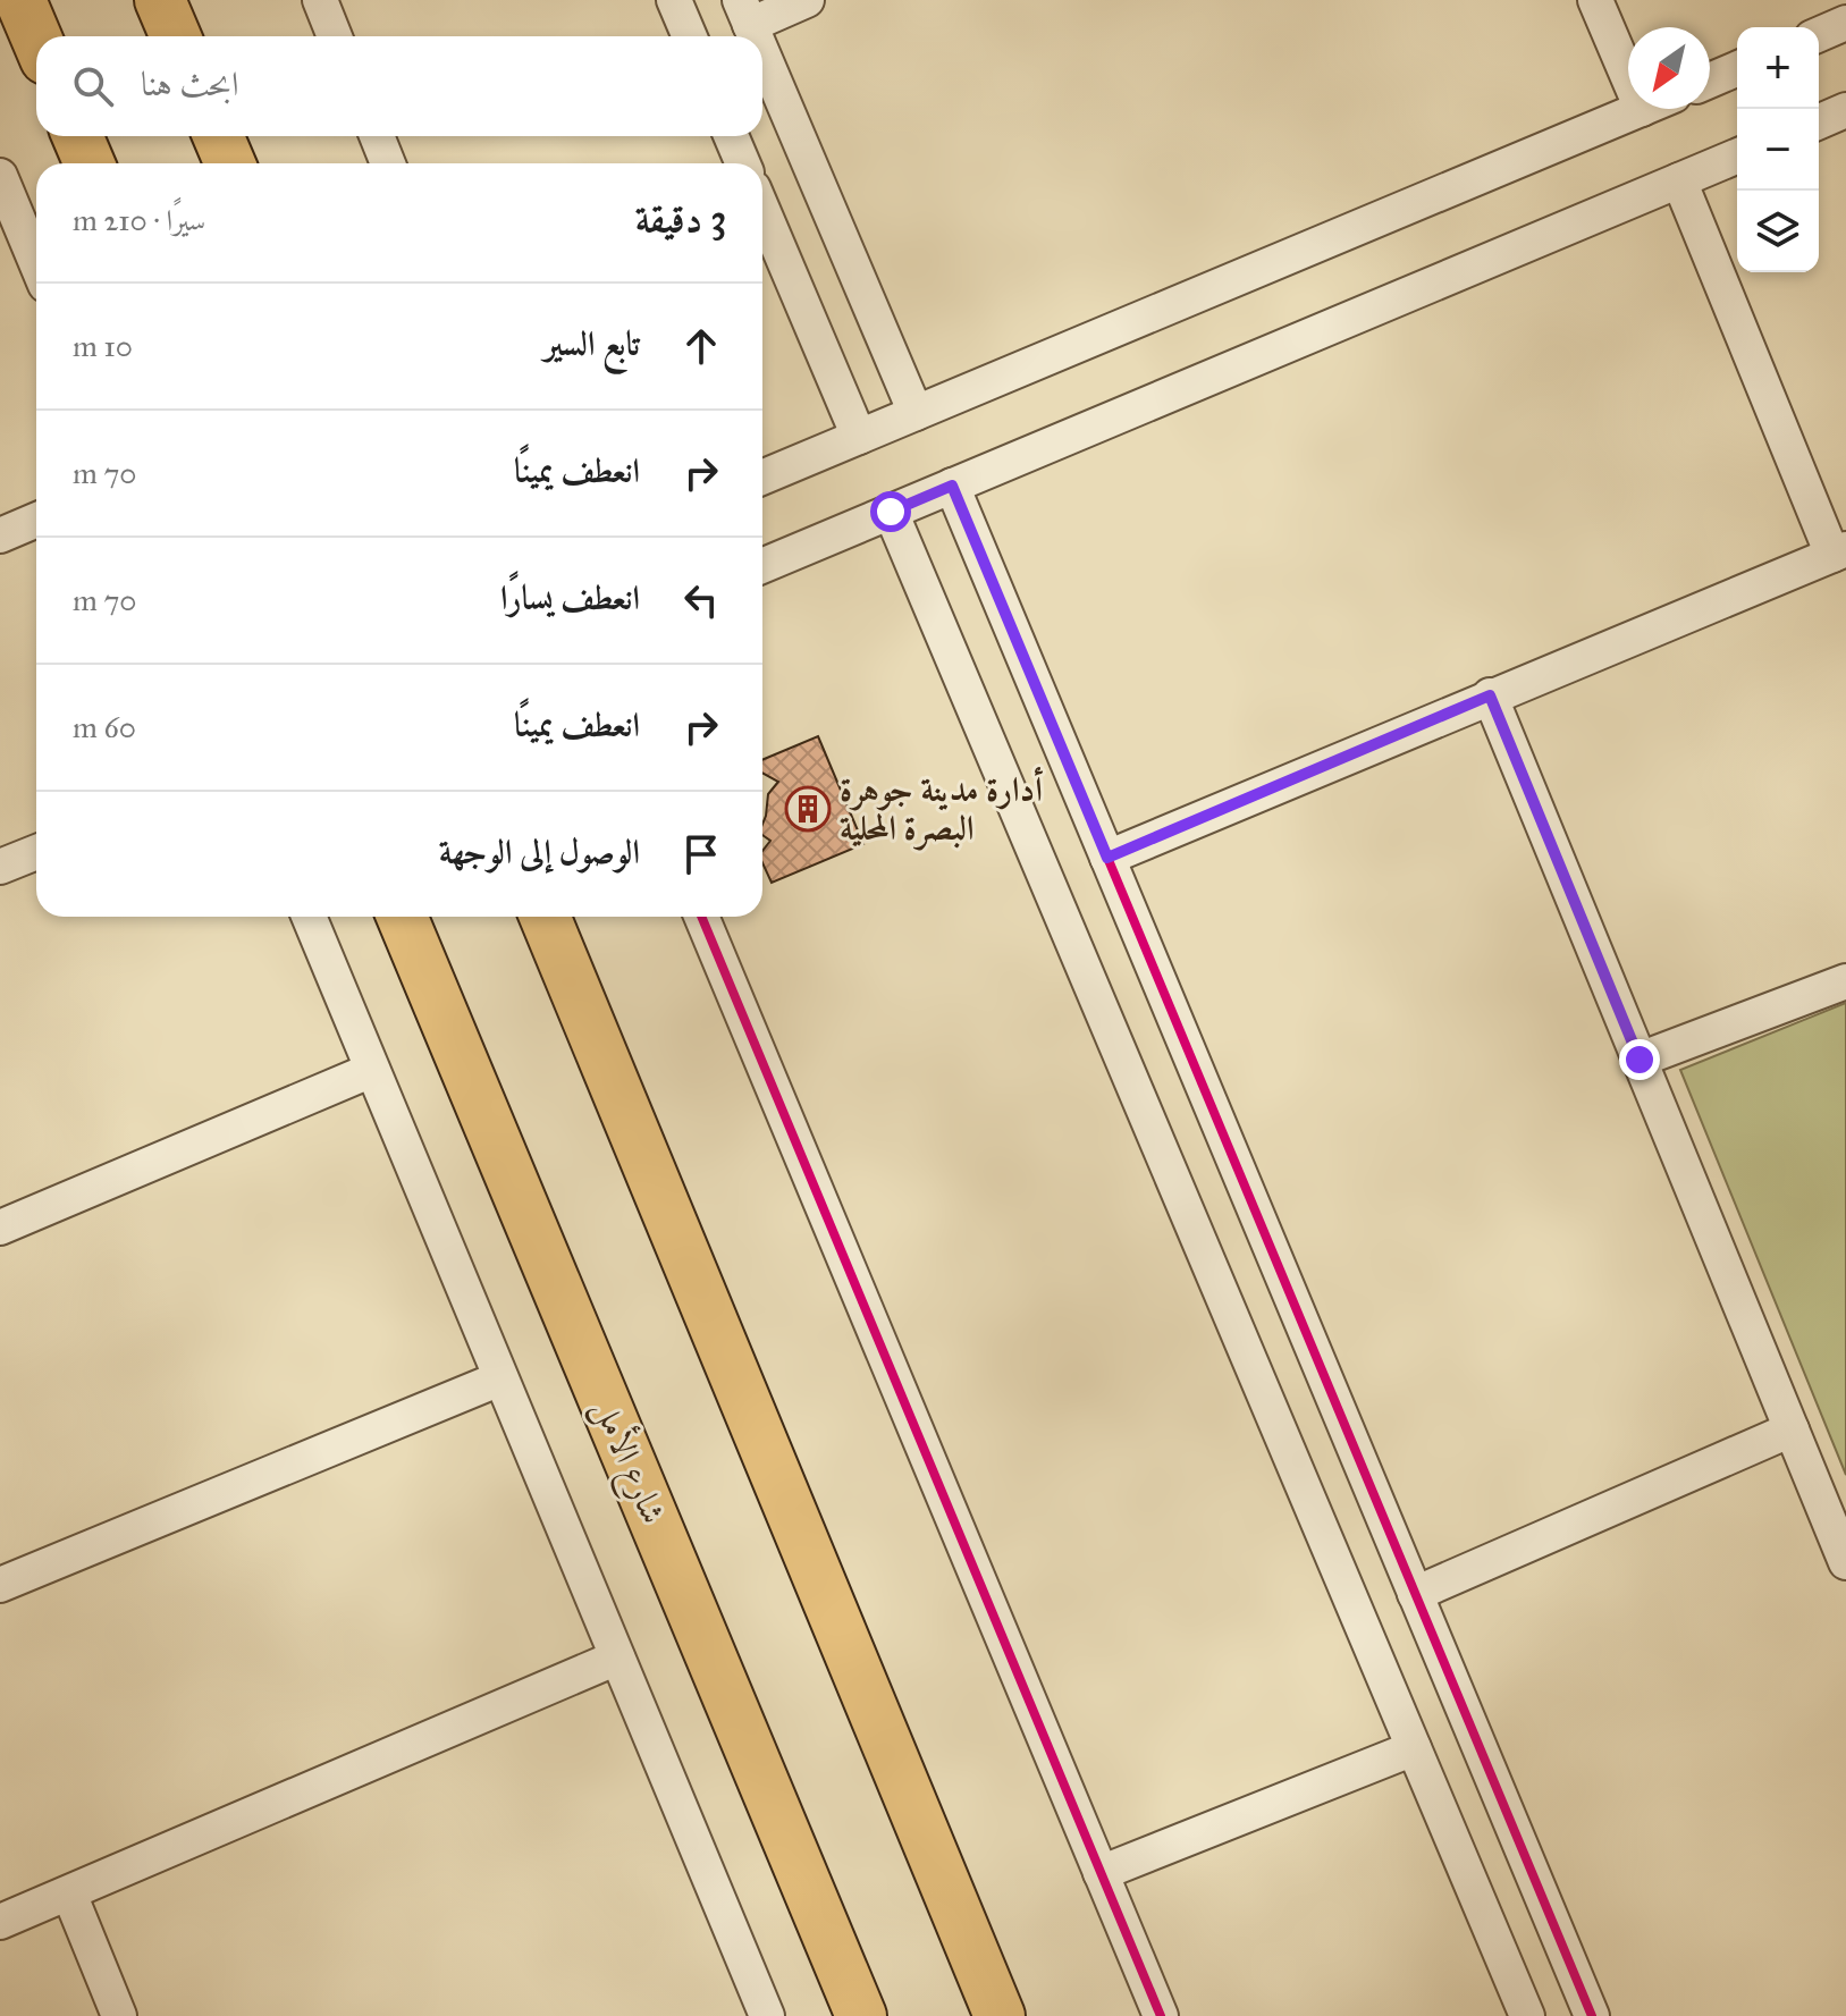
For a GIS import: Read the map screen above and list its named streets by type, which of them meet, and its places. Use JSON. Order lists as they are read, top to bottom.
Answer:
{
  "streets": {
    "main road": ["شارع الأمل"]
  },
  "places": {
    "building": ["أدارة مدينة جوهرة البصرة المحلية"]
  },
  "north": "bottom left",
  "page": {
    "map_buttons": ["+", "−"],
    "search": "ابحث هنا",
    "heading": ["3 دقيقة", "سيرًا · 210 m"],
    "list": [
      ["تابع السير", "10 m"],
      ["انعطف يمينًا", "70 m"],
      ["انعطف يسارًا", "70 m"],
      ["انعطف يمينًا", "60 m"],
      "الوصول إلى الوجهة"
    ]
  }
}
